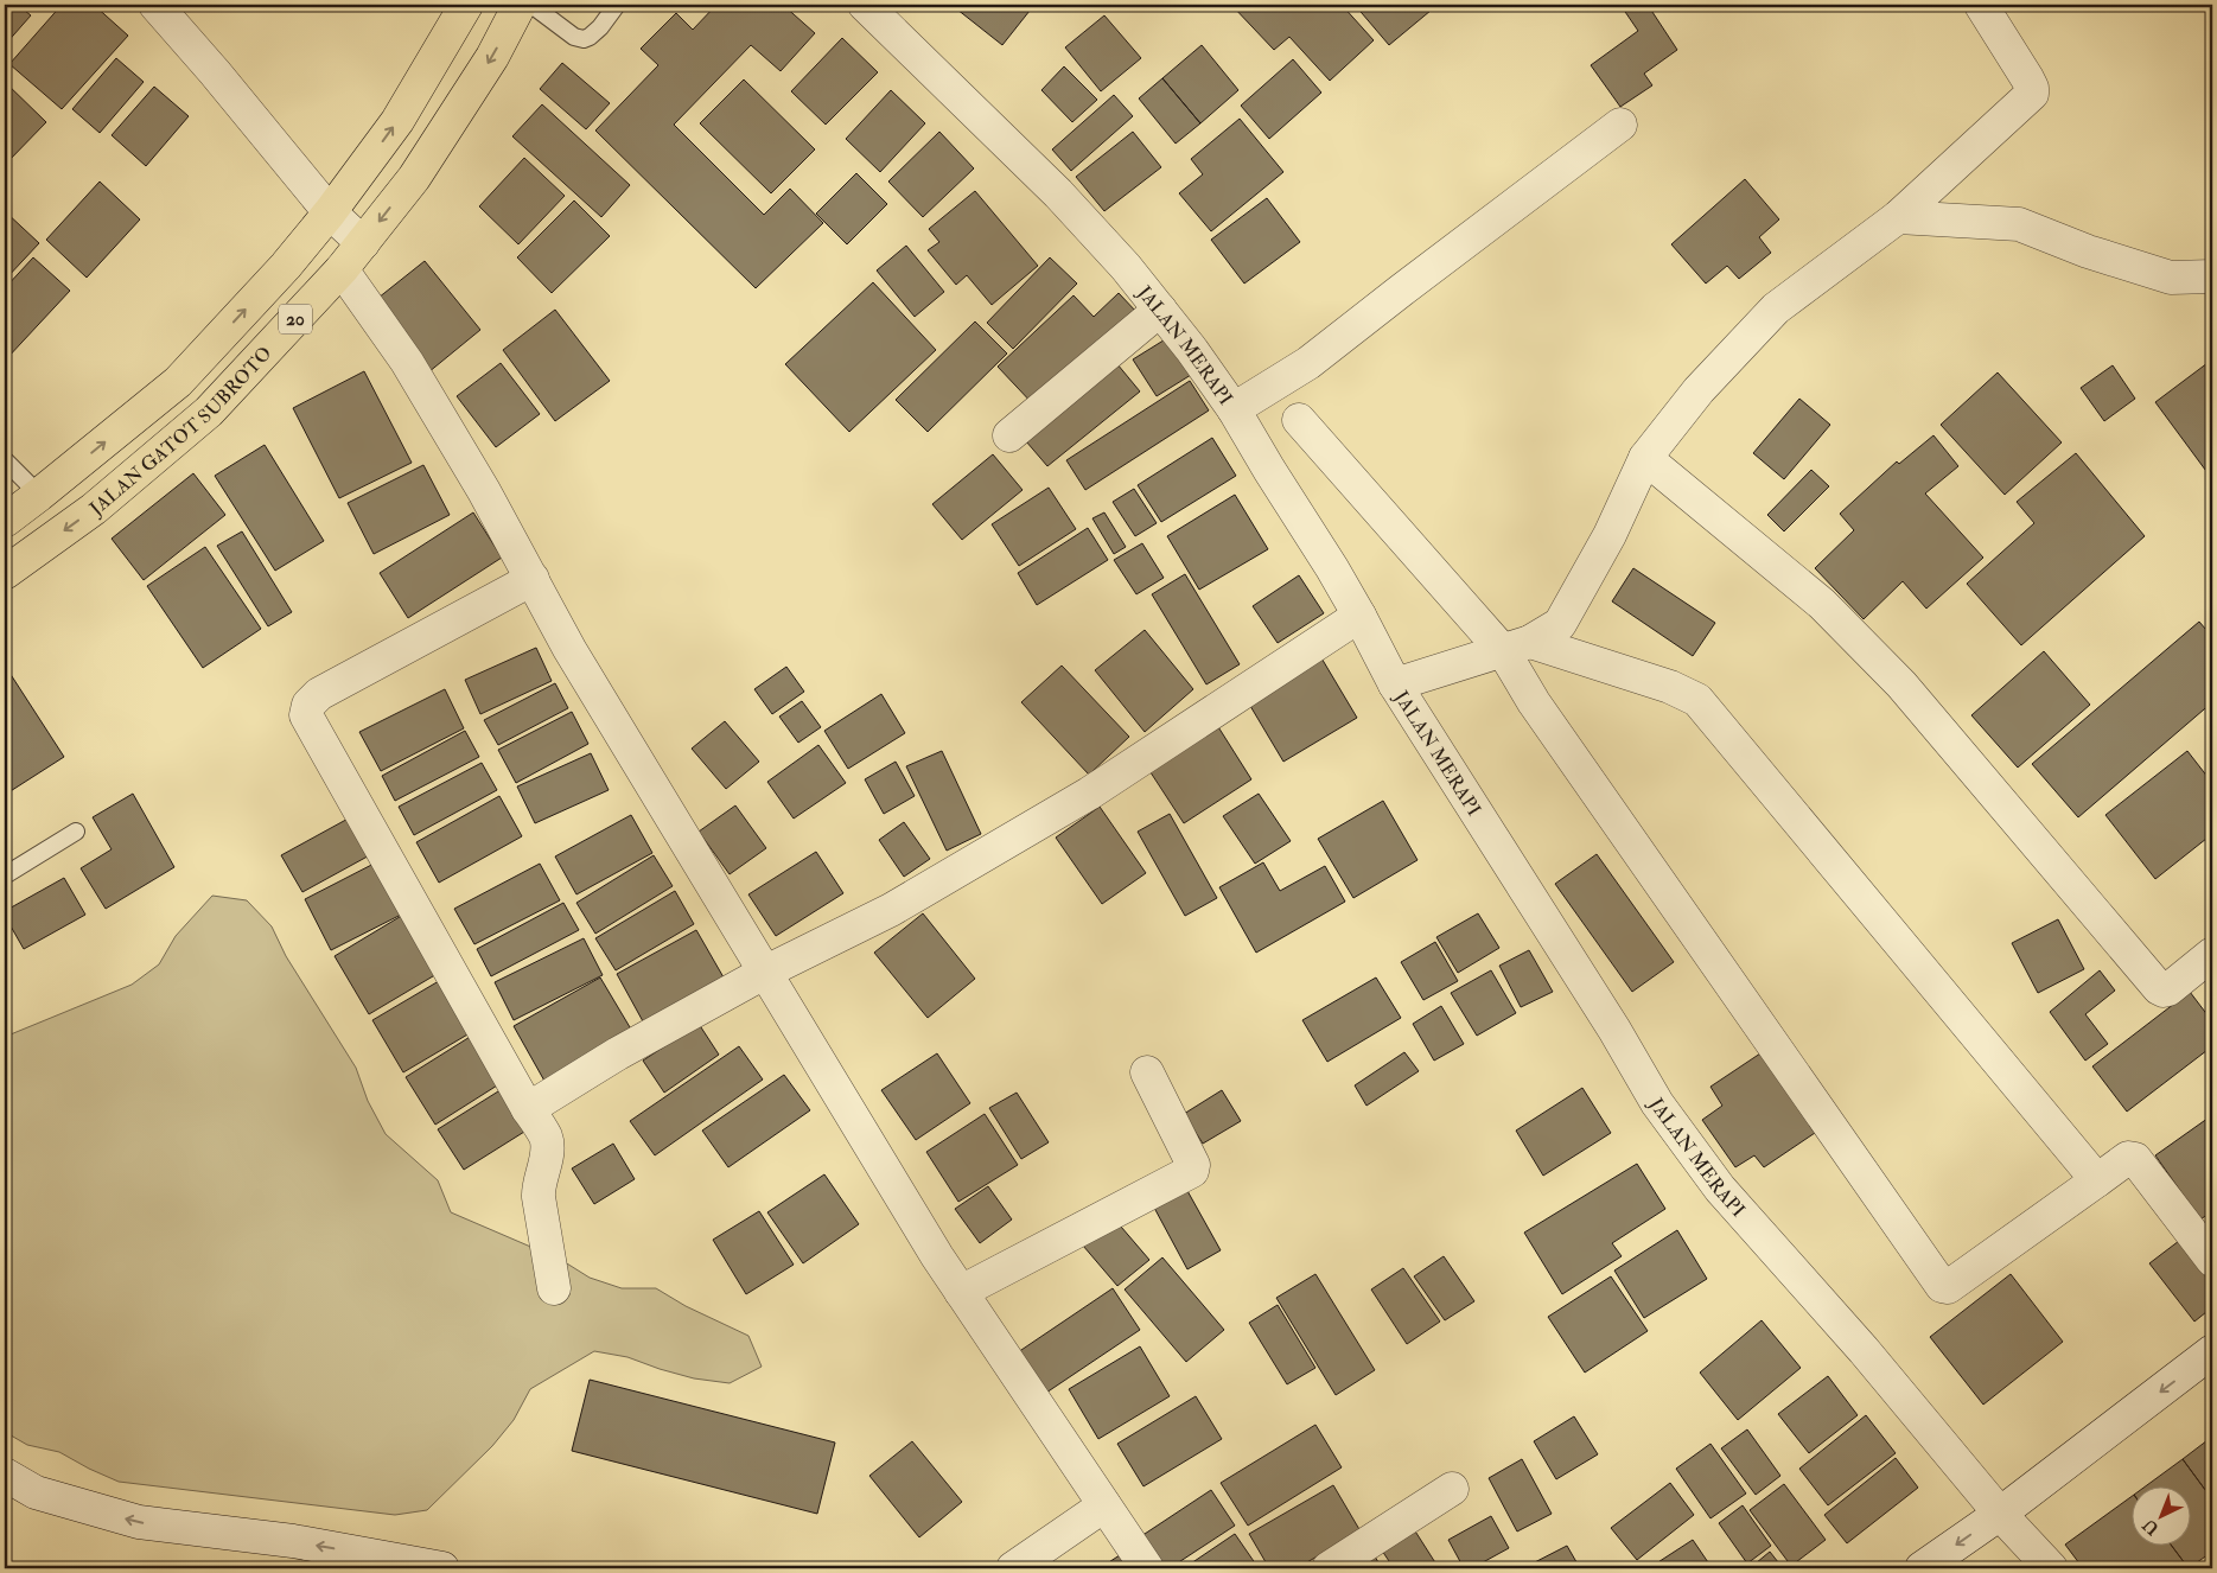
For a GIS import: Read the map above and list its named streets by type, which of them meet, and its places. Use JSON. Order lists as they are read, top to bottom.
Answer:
{
  "streets": {
    "highway": ["20", "JALAN GATOT SUBROTO"],
    "street": ["JALAN MERAPI"]
  },
  "north": "bottom left"
}
